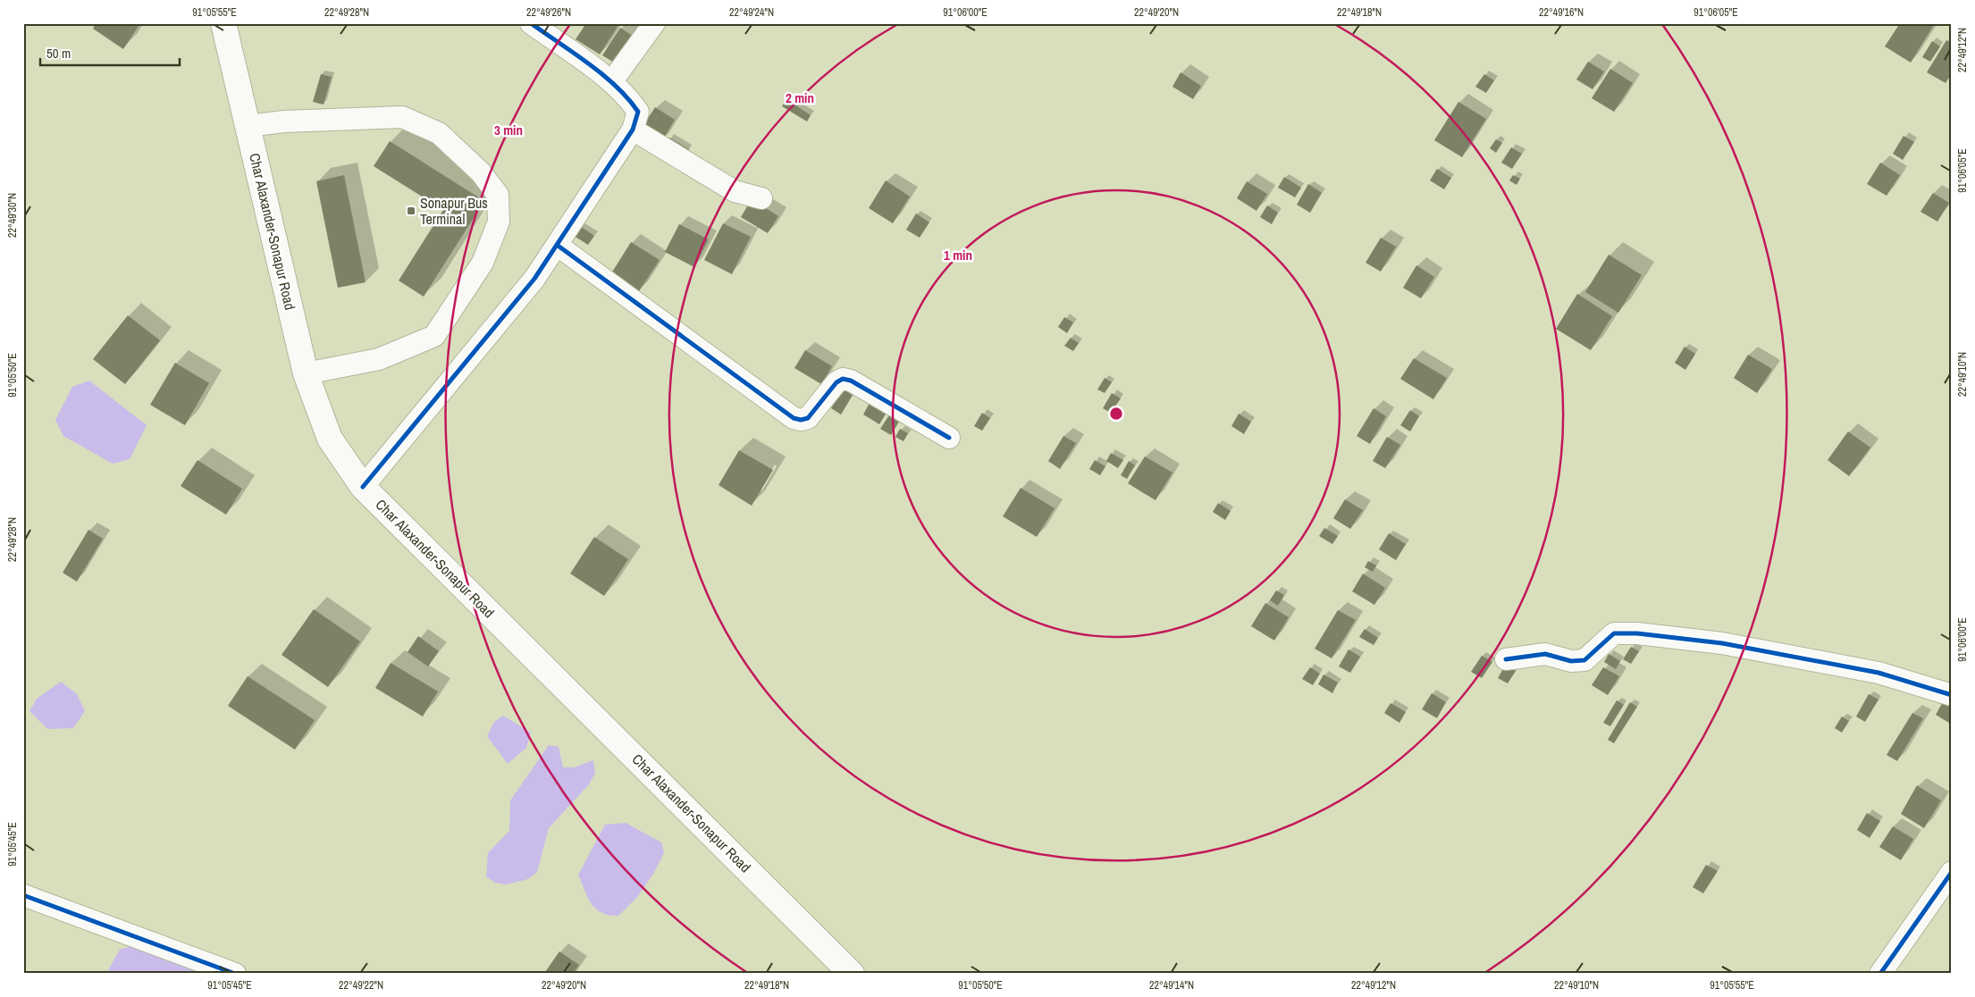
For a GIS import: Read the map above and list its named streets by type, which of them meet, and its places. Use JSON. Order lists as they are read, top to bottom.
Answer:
{
  "streets": {
    "main road": ["Char Alaxander-Sonapur Road"]
  },
  "places": {
    "transit": ["Sonapur Bus Terminal"]
  },
  "scale_bar": "50 m",
  "coordinates": [
    "91°05'55\"E",
    "22°49'28\"N",
    "22°49'26\"N",
    "22°49'24\"N",
    "91°06'00\"E",
    "22°49'20\"N",
    "22°49'18\"N",
    "22°49'16\"N",
    "91°06'05\"E",
    "22°49'12\"N",
    "22°49'30\"N",
    "22°49'10\"N",
    "91°05'50\"E",
    "91°05'45\"E",
    "22°49'22\"N",
    "22°49'14\"N"
  ],
  "rings": ["2 min", "3 min", "1 min"]
}
